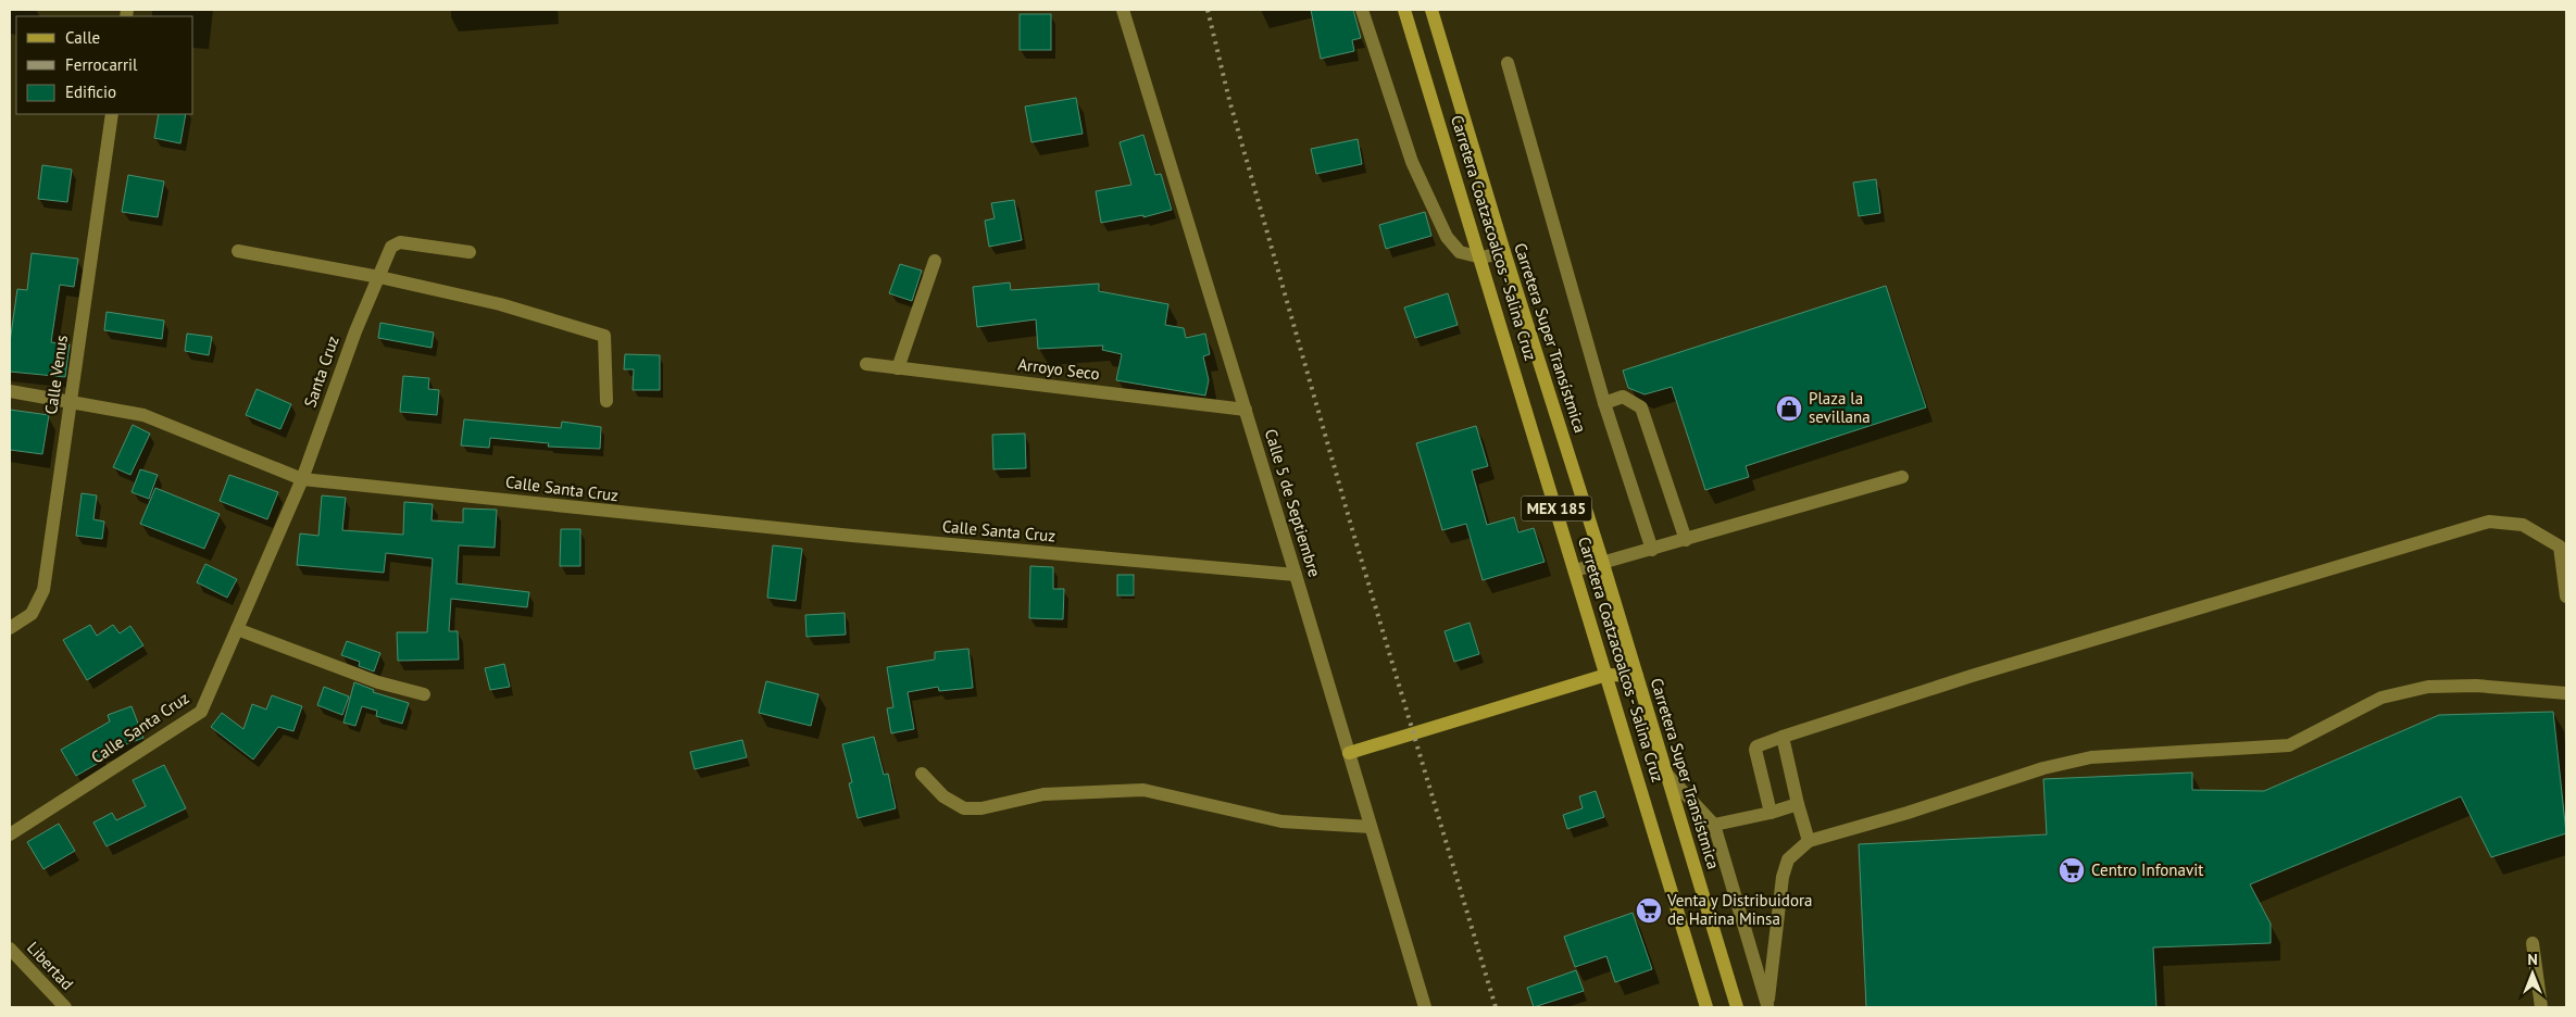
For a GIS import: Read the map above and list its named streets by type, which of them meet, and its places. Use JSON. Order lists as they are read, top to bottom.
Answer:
{
  "streets": {
    "main road": ["Carretera Coatzacoalcos - Salina Cruz", "Carretera Super Transístmica", "MEX 185"],
    "street": [
      "Arroyo Seco",
      "Santa Cruz",
      "Calle Venus",
      "Calle Santa Cruz",
      "Calle 5 de Septiembre",
      "Libertad"
    ]
  },
  "crossings": [
    ["Carretera Coatzacoalcos - Salina Cruz", "Carretera Super Transístmica"],
    ["Carretera Super Transístmica", "Calle 5 de Septiembre"],
    ["Arroyo Seco", "Calle 5 de Septiembre"],
    ["Santa Cruz", "Calle Santa Cruz"],
    ["Calle Santa Cruz", "Calle 5 de Septiembre"]
  ],
  "places": {
    "shop": ["Plaza la sevillana"],
    "supermarket": ["Centro Infonavit", "Venta y Distribuidora de Harina Minsa"]
  },
  "legend": ["Calle", "Ferrocarril", "Edificio"],
  "north": "top"
}
